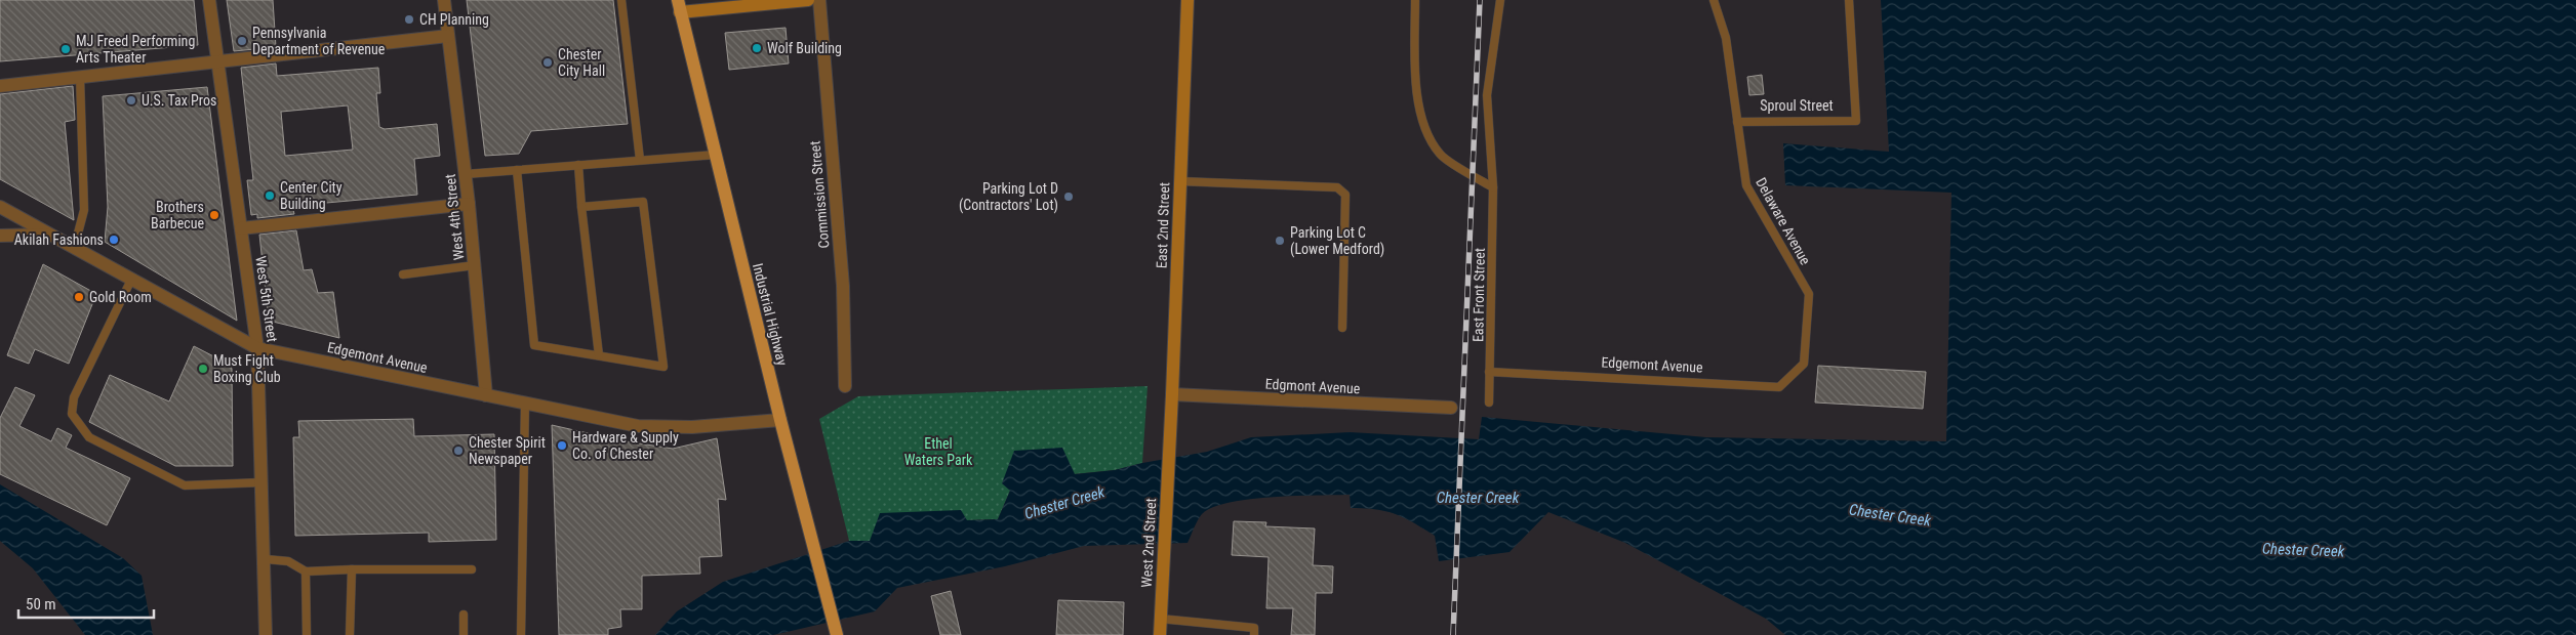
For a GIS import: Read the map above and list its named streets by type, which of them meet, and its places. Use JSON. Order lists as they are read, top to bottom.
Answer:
{
  "streets": {
    "main road": ["Industrial Highway"],
    "street": [
      "Commission Street",
      "West 4th Street",
      "East 2nd Street",
      "West 5th Street",
      "Edgemont Avenue",
      "Edgmont Avenue",
      "West 2nd Street"
    ],
    "lane": ["Sproul Street", "Delaware Avenue", "East Front Street"]
  },
  "crossings": [
    ["Sproul Street", "Delaware Avenue"],
    ["West 4th Street", "Edgemont Avenue"],
    ["Delaware Avenue", "Edgemont Avenue"],
    ["East 2nd Street", "Edgmont Avenue"],
    ["East 2nd Street", "West 2nd Street"],
    ["East Front Street", "Edgemont Avenue"],
    ["West 5th Street", "Edgemont Avenue"],
    ["Industrial Highway", "Edgemont Avenue"]
  ],
  "water": ["Chester Creek"],
  "parks": ["Ethel Waters Park"],
  "places": [
    "CH Planning",
    "Pennsylvania Department of Revenue",
    "Wolf Building",
    "MJ Freed Performing Arts Theater",
    "Chester City Hall",
    "U.S. Tax Pros",
    "Center City Building",
    "Parking Lot D (Contractors' Lot)",
    "Brothers Barbecue",
    "Akilah Fashions",
    "Parking Lot C (Lower Medford)",
    "Gold Room",
    "Must Fight Boxing Club",
    "Hardware & Supply Co. of Chester",
    "Chester Spirit Newspaper"
  ],
  "scale_bar": "50 m"
}
